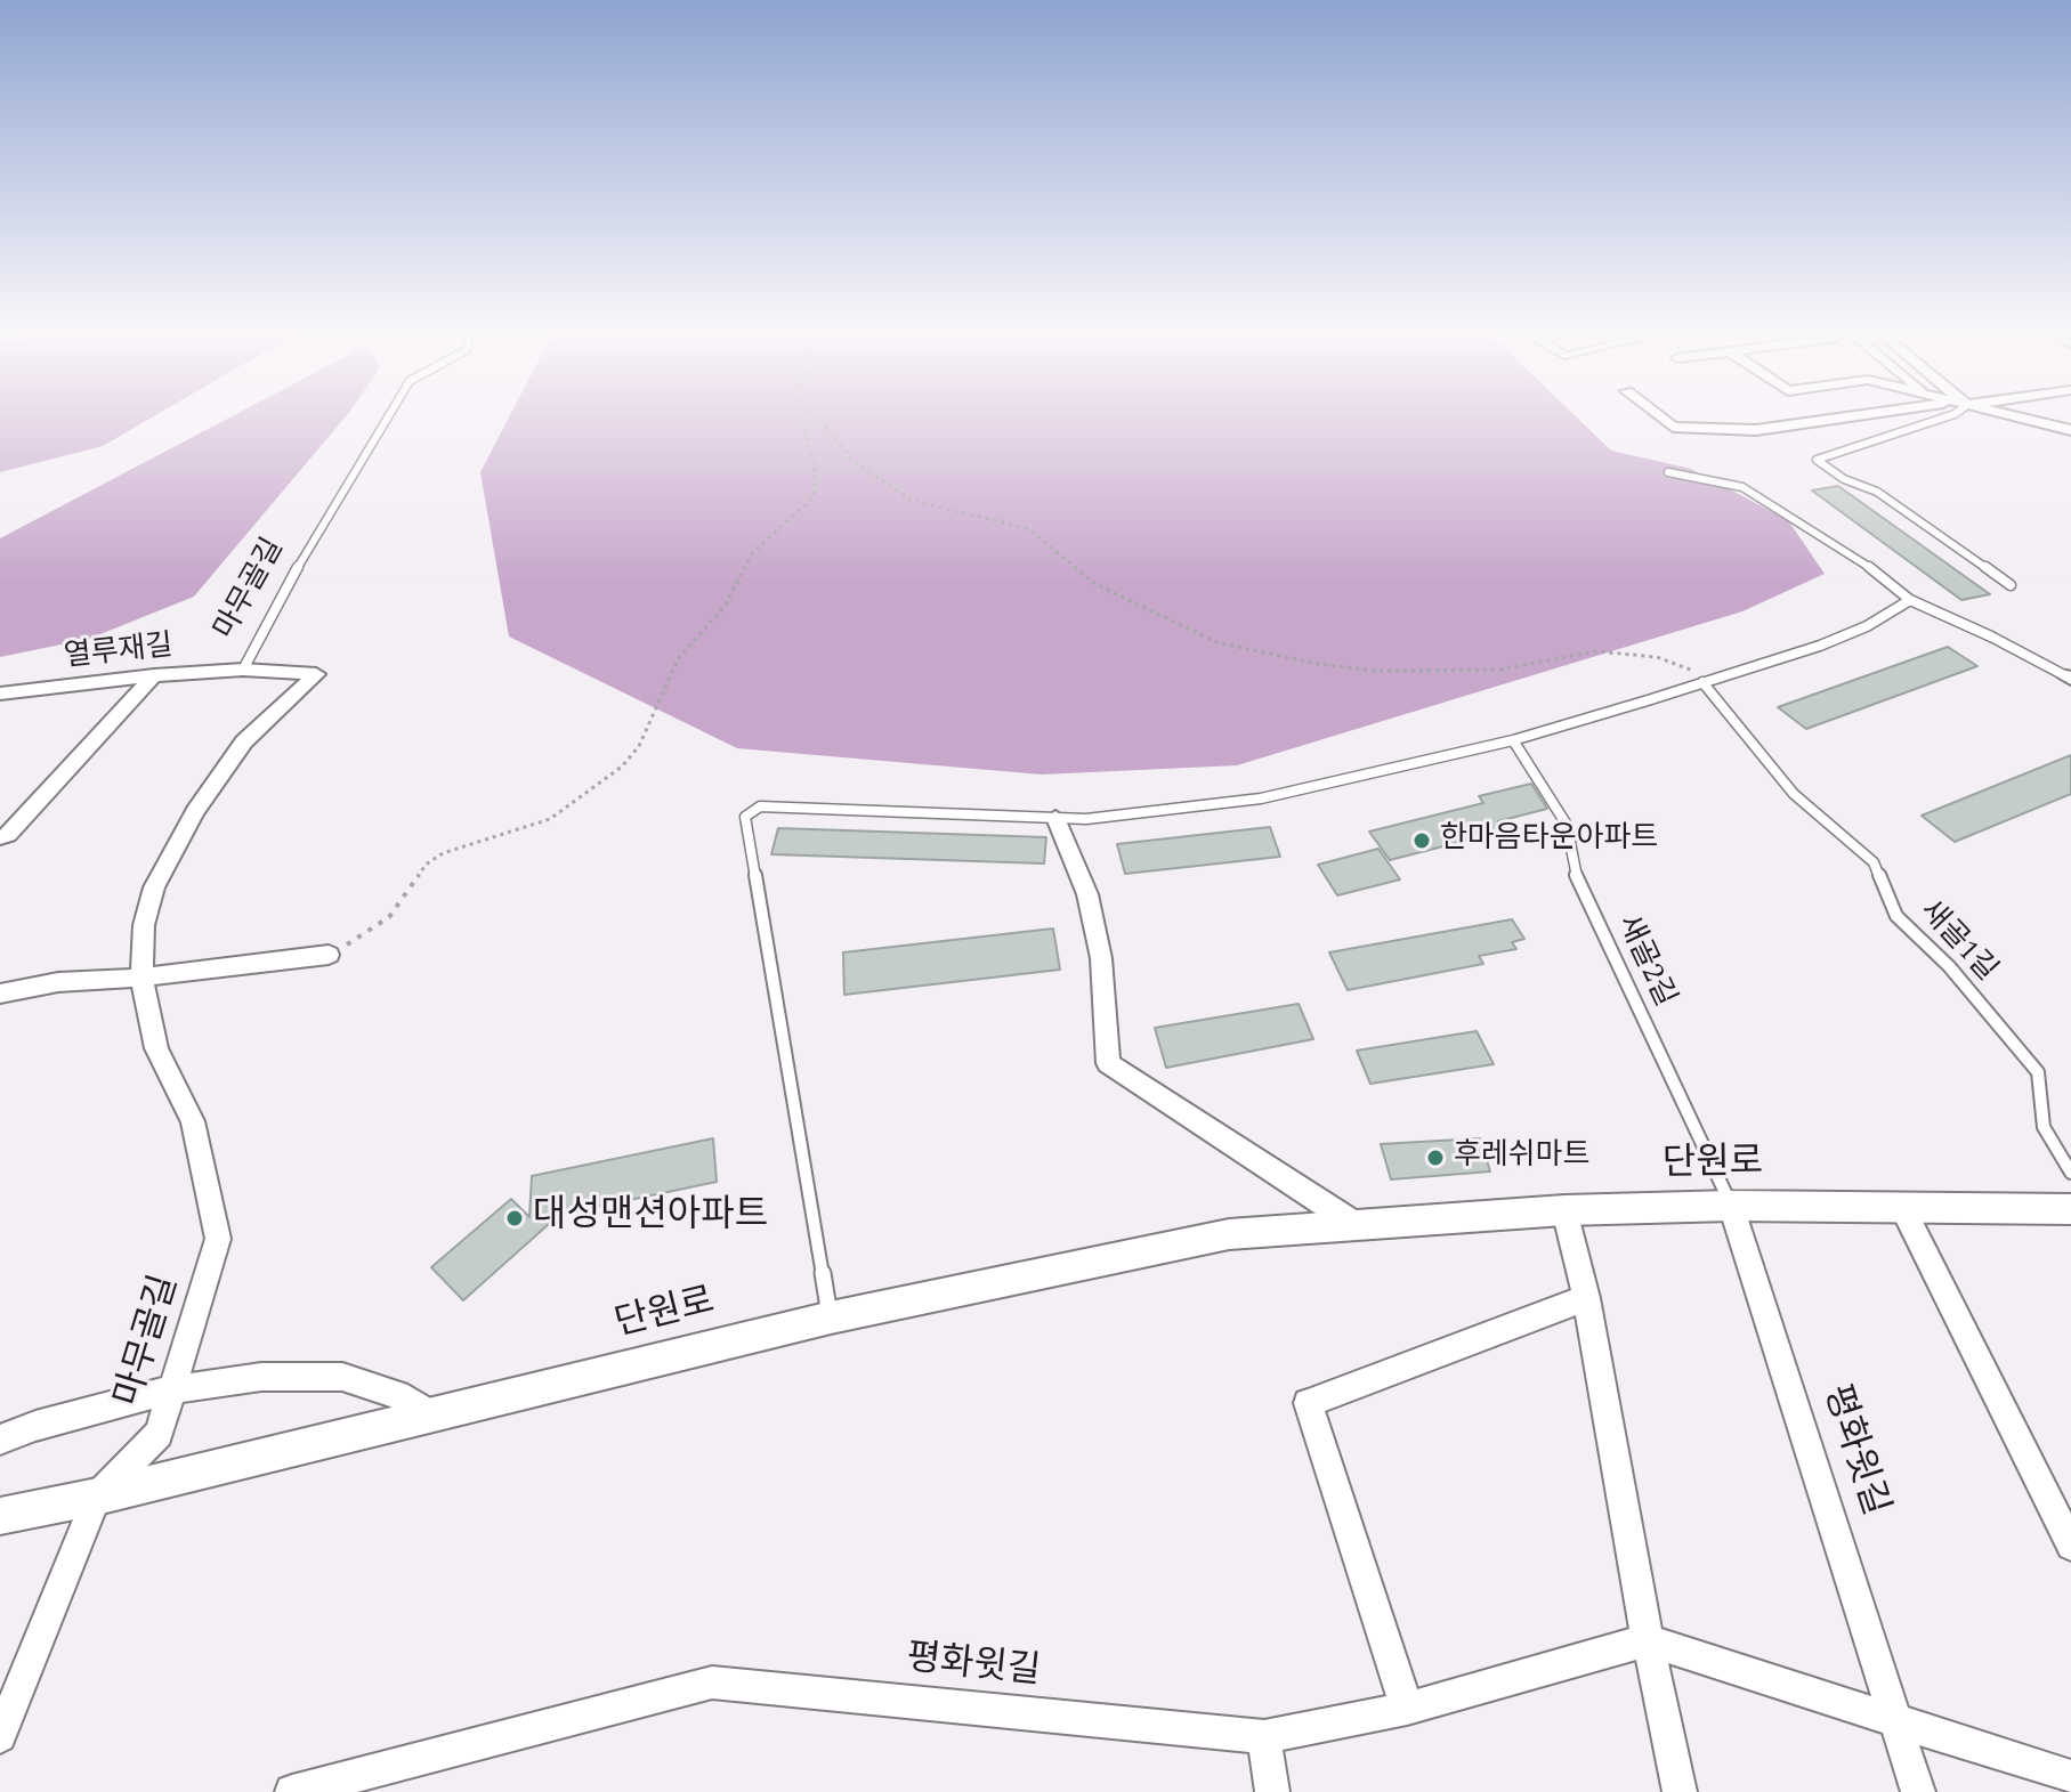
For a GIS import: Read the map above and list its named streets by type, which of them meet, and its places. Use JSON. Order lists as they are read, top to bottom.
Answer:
{
  "streets": {
    "street": [
      "마무골길",
      "열루재길",
      "단원로",
      "평화윗길"
    ],
    "lane": ["새골1길", "새골2길"]
  },
  "crossings": [
    ["마무골길", "열루재길"],
    ["마무골길", "단원로"],
    ["새골2길", "단원로"],
    ["새골2길", "평화윗길"],
    ["단원로", "평화윗길"]
  ],
  "places": ["한마음타운아파트", "후레쉬마트", "대성맨션아파트"]
}
